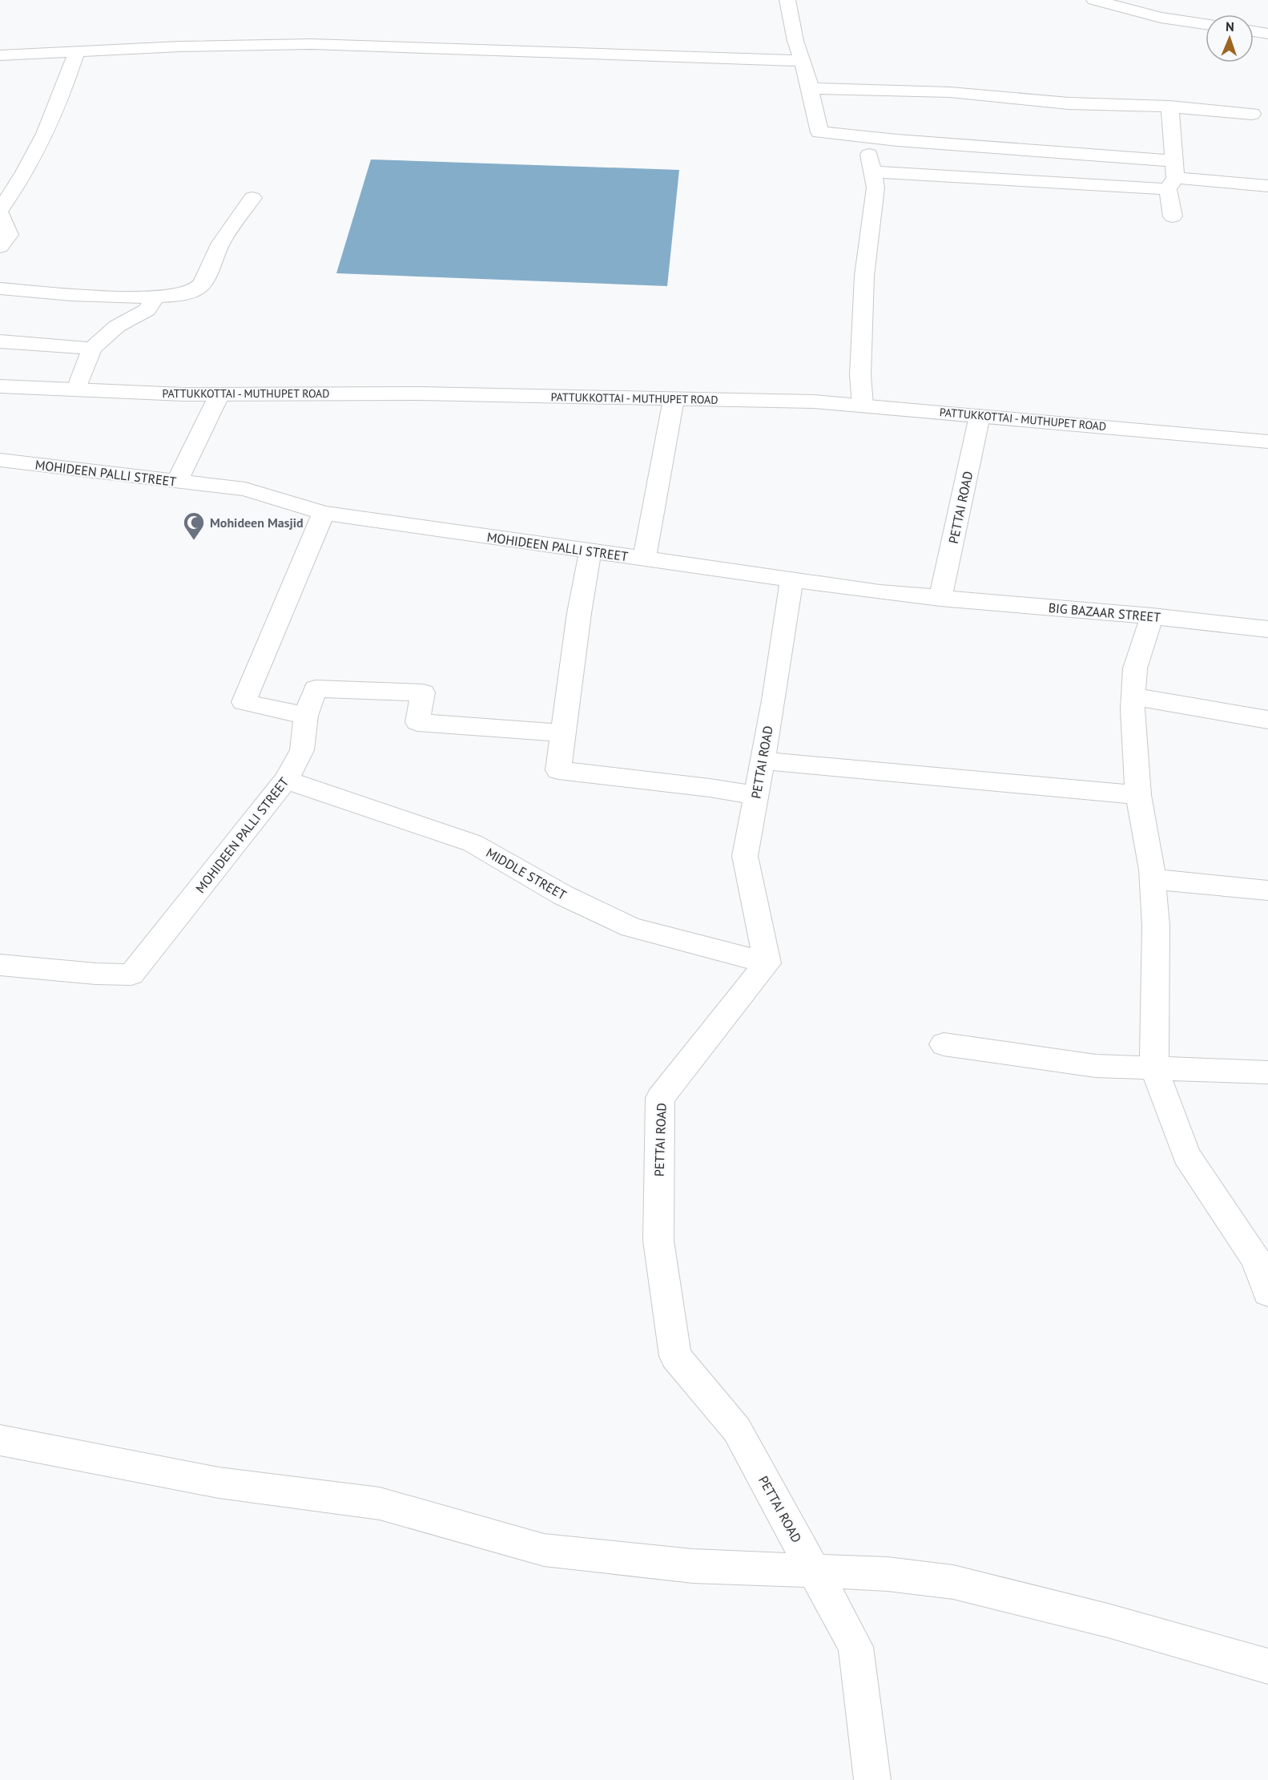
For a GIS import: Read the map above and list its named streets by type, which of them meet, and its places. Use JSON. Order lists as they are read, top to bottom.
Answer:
{
  "streets": {
    "street": [
      "PATTUKKOTTAI - MUTHUPET ROAD",
      "MOHIDEEN PALLI STREET",
      "PETTAI ROAD",
      "BIG BAZAAR STREET",
      "MIDDLE STREET"
    ]
  },
  "crossings": [
    ["PATTUKKOTTAI - MUTHUPET ROAD", "PETTAI ROAD"],
    ["MOHIDEEN PALLI STREET", "PETTAI ROAD"],
    ["MOHIDEEN PALLI STREET", "MIDDLE STREET"],
    ["PETTAI ROAD", "BIG BAZAAR STREET"],
    ["PETTAI ROAD", "MIDDLE STREET"]
  ],
  "places": {
    "mosque": ["Mohideen Masjid"]
  },
  "north": "top"
}
